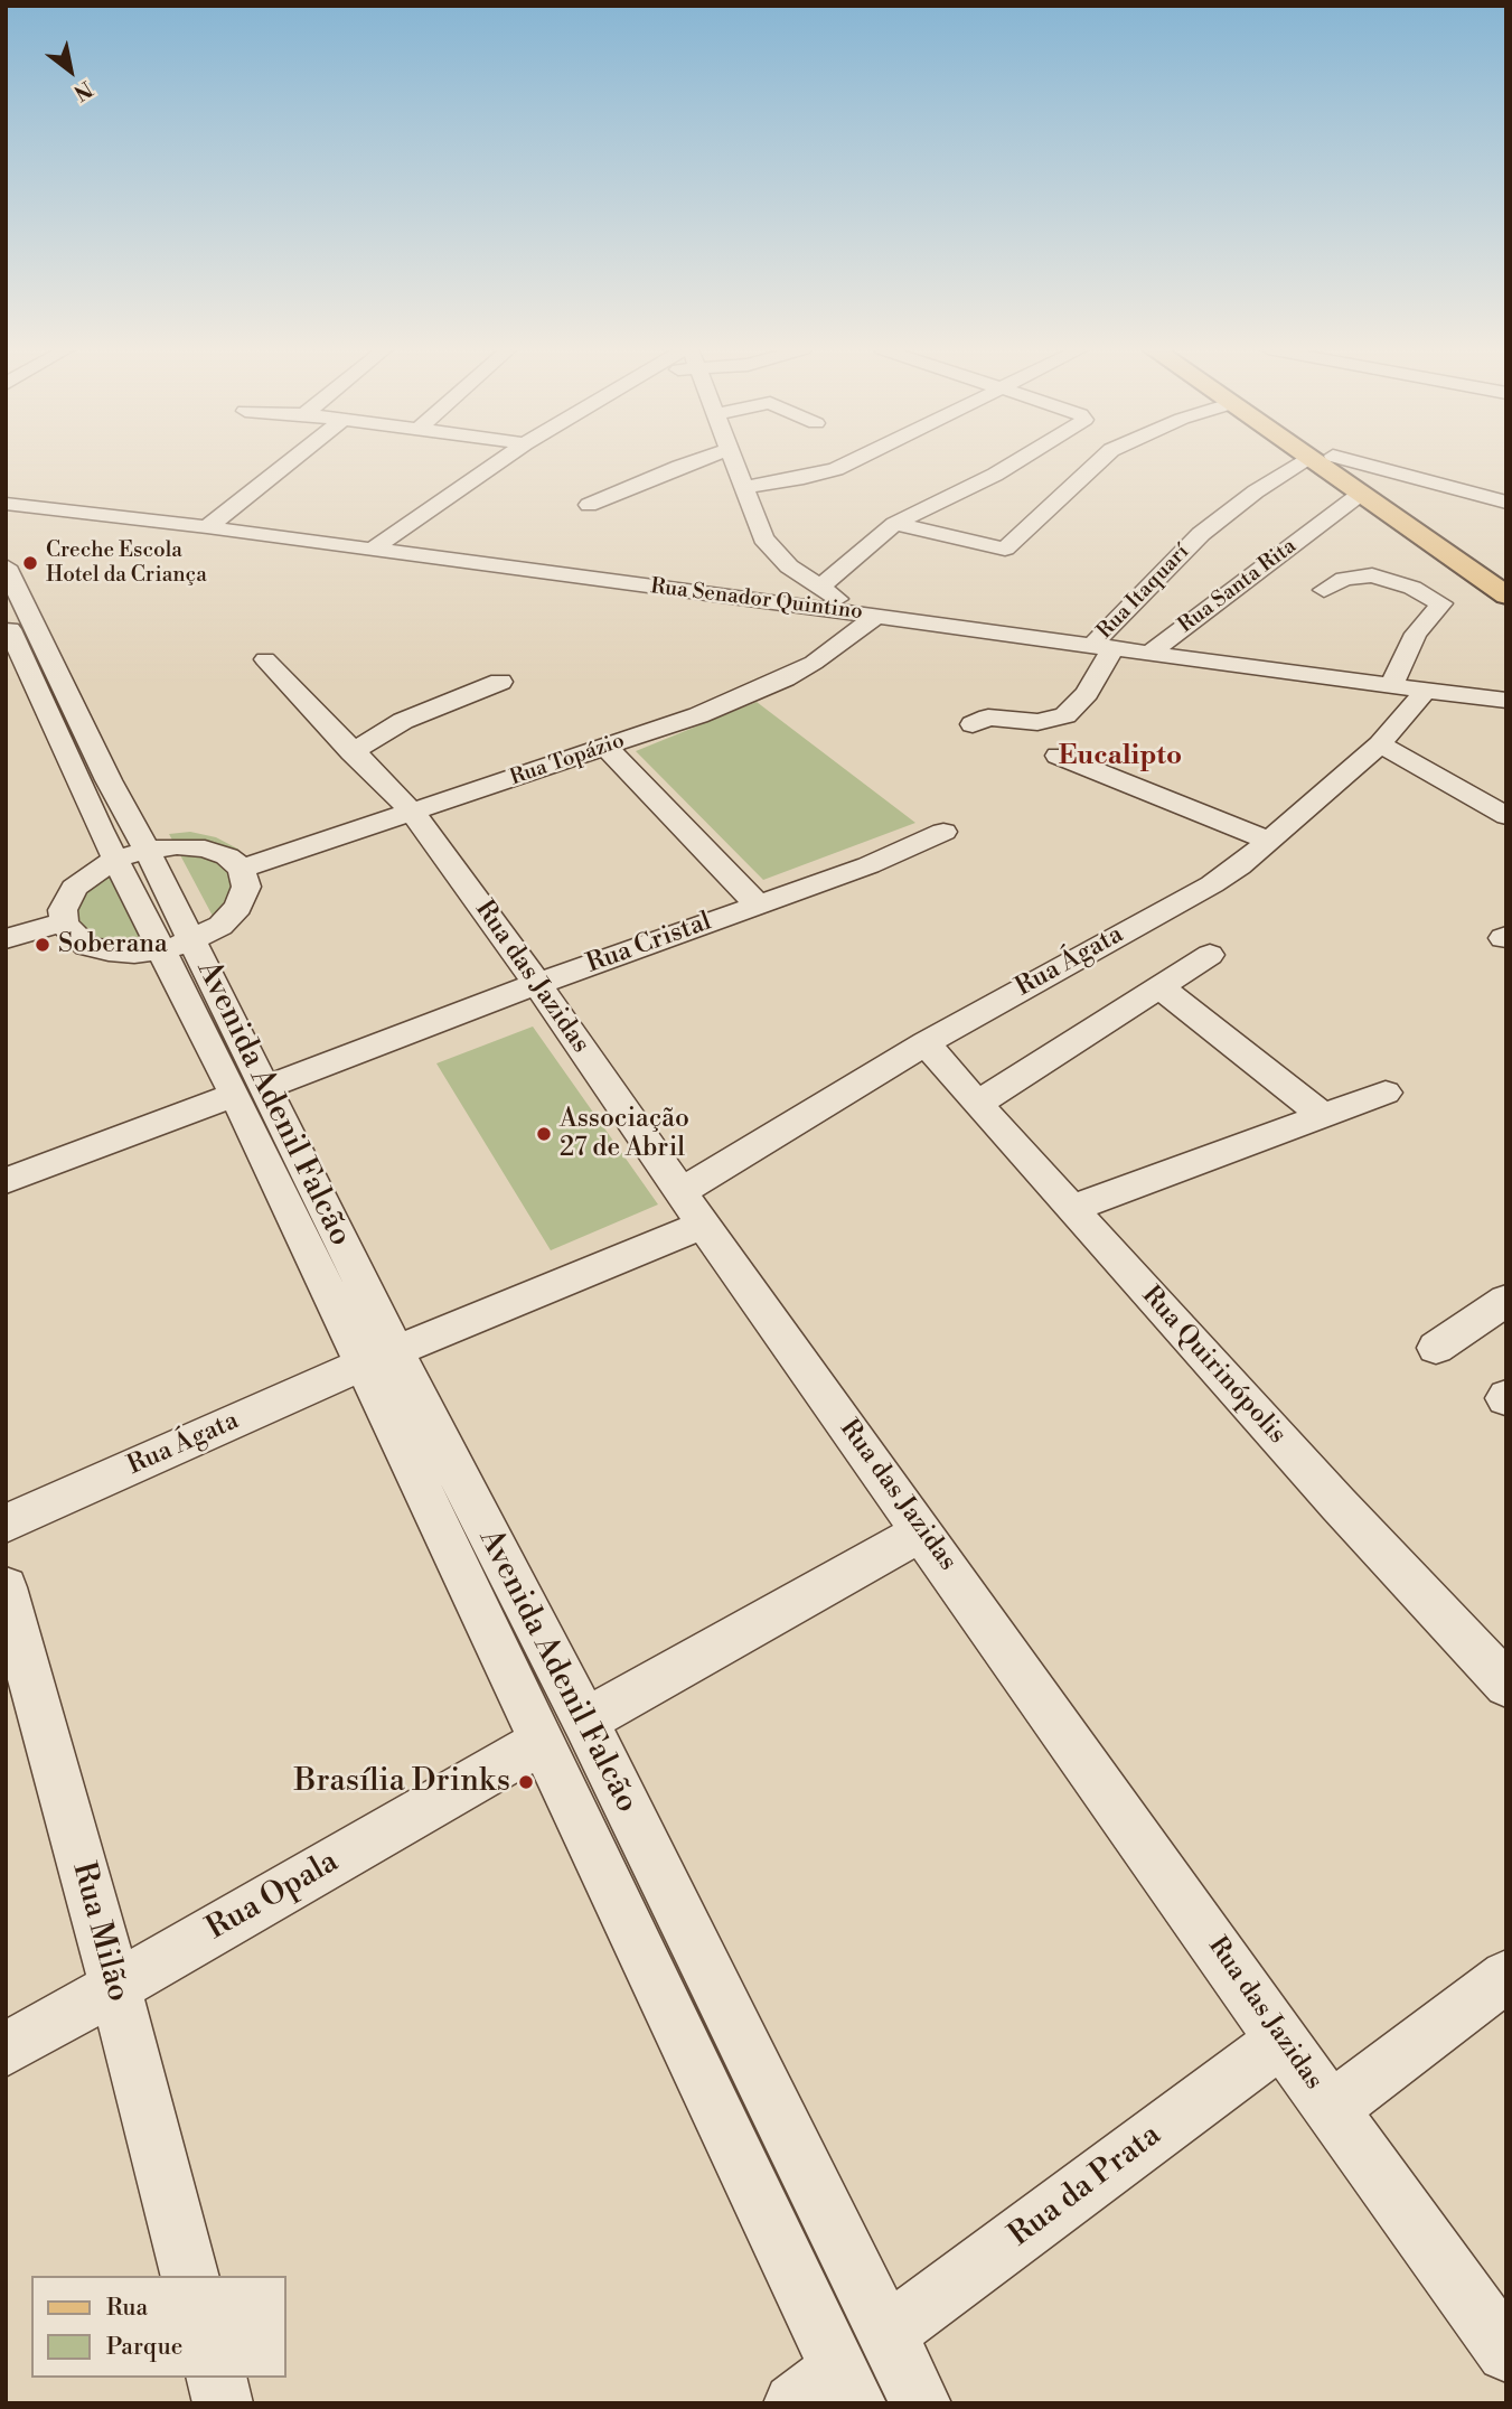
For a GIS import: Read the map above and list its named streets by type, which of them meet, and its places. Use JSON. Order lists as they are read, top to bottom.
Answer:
{
  "streets": {
    "street": [
      "Rua Santa Rita",
      "Rua Itaquarí",
      "Rua Senador Quintino",
      "Rua Topázio",
      "Rua Cristal",
      "Rua Ágata",
      "Rua das Jazidas",
      "Avenida Adenil Falcão",
      "Rua Quirinópolis",
      "Rua Opala",
      "Rua Milão",
      "Rua da Prata"
    ]
  },
  "crossings": [
    ["Rua Santa Rita", "Rua Senador Quintino"],
    ["Rua Itaquarí", "Rua Senador Quintino"],
    ["Rua Senador Quintino", "Rua Topázio"],
    ["Rua Senador Quintino", "Rua Ágata"],
    ["Rua Topázio", "Rua das Jazidas"],
    ["Rua Topázio", "Avenida Adenil Falcão"],
    ["Rua Cristal", "Rua das Jazidas"],
    ["Rua Cristal", "Avenida Adenil Falcão"],
    ["Rua Ágata", "Rua das Jazidas"],
    ["Rua Ágata", "Avenida Adenil Falcão"],
    ["Rua Ágata", "Rua Quirinópolis"],
    ["Rua das Jazidas", "Rua da Prata"],
    ["Avenida Adenil Falcão", "Rua Opala"],
    ["Avenida Adenil Falcão", "Rua da Prata"],
    ["Rua Opala", "Rua Milão"]
  ],
  "districts": ["Eucalipto"],
  "places": [
    "Creche Escola Hotel da Criança",
    "Soberana",
    "Associação 27 de Abril",
    "Brasília Drinks"
  ],
  "legend": ["Rua", "Parque"],
  "north": "bottom right"
}
